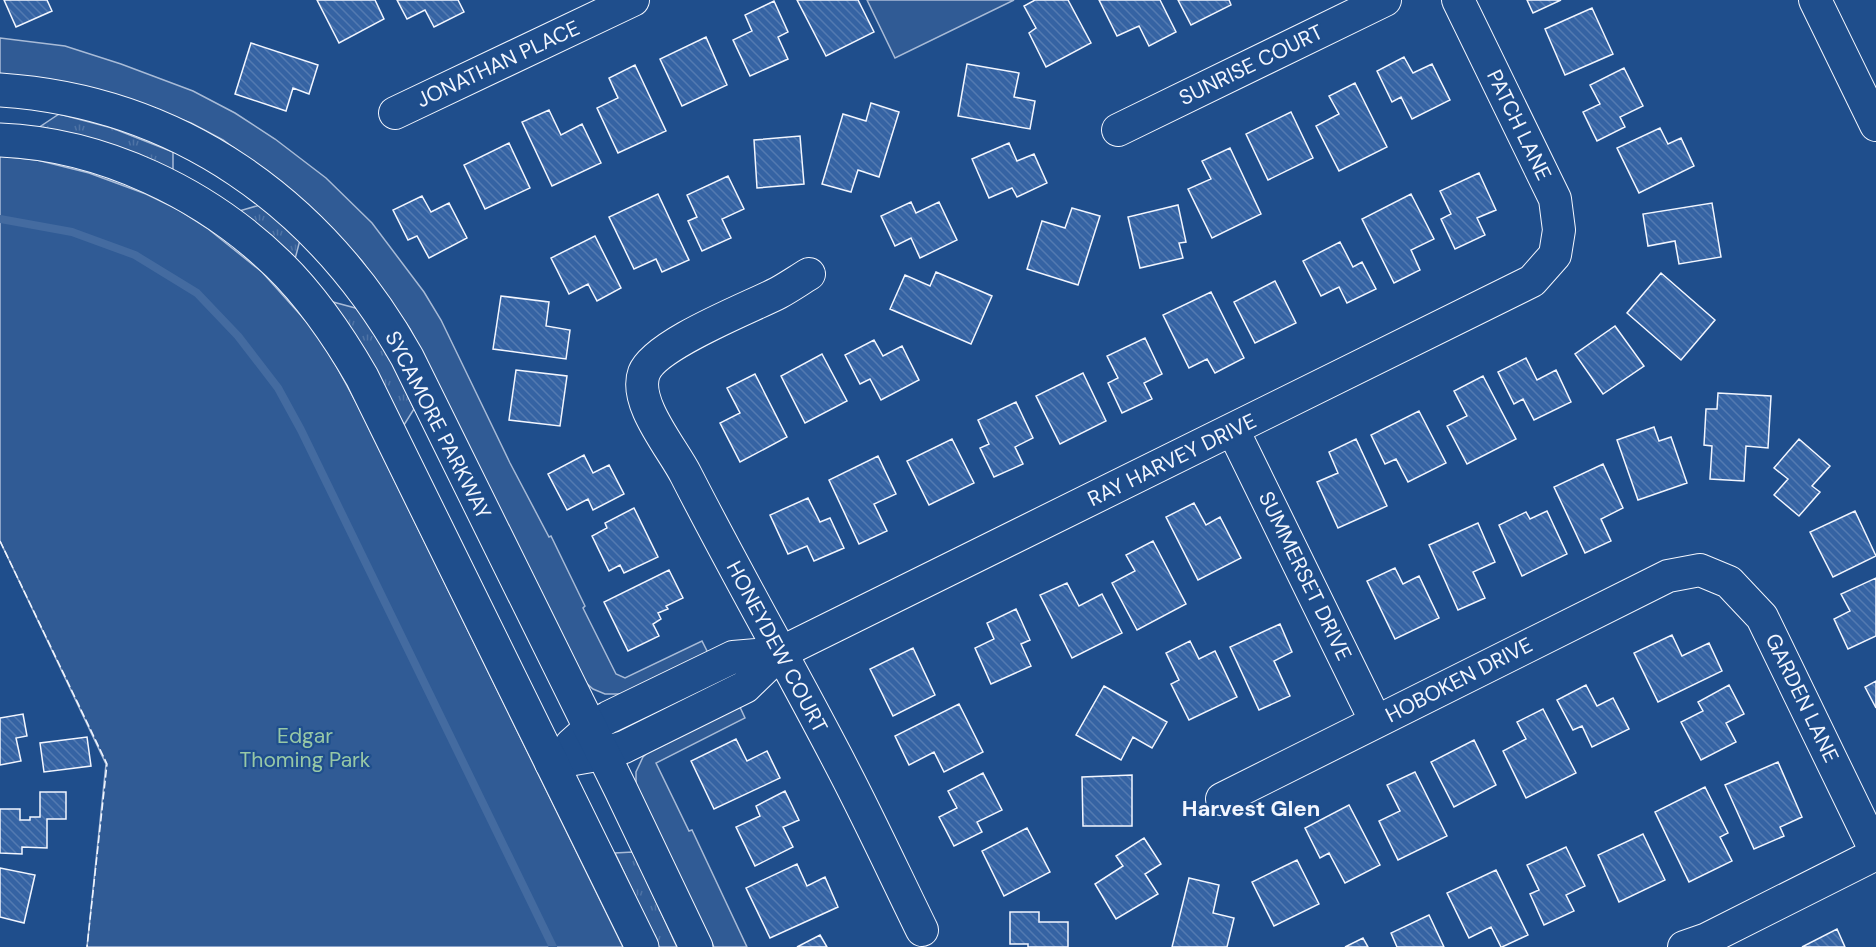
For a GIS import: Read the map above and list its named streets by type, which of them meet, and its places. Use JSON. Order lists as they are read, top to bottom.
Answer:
{
  "streets": {
    "main road": ["SYCAMORE PARKWAY"],
    "street": [
      "JONATHAN PLACE",
      "SUNRISE COURT",
      "PATCH LANE",
      "RAY HARVEY DRIVE",
      "SUMMERSET DRIVE",
      "HONEYDEW COURT",
      "HOBOKEN DRIVE",
      "GARDEN LANE"
    ]
  },
  "crossings": [
    ["PATCH LANE", "RAY HARVEY DRIVE"],
    ["SYCAMORE PARKWAY", "RAY HARVEY DRIVE"],
    ["RAY HARVEY DRIVE", "SUMMERSET DRIVE"],
    ["RAY HARVEY DRIVE", "HONEYDEW COURT"],
    ["SUMMERSET DRIVE", "HOBOKEN DRIVE"],
    ["HOBOKEN DRIVE", "GARDEN LANE"]
  ],
  "districts": ["Harvest Glen"],
  "parks": ["Edgar Thoming Park"]
}
